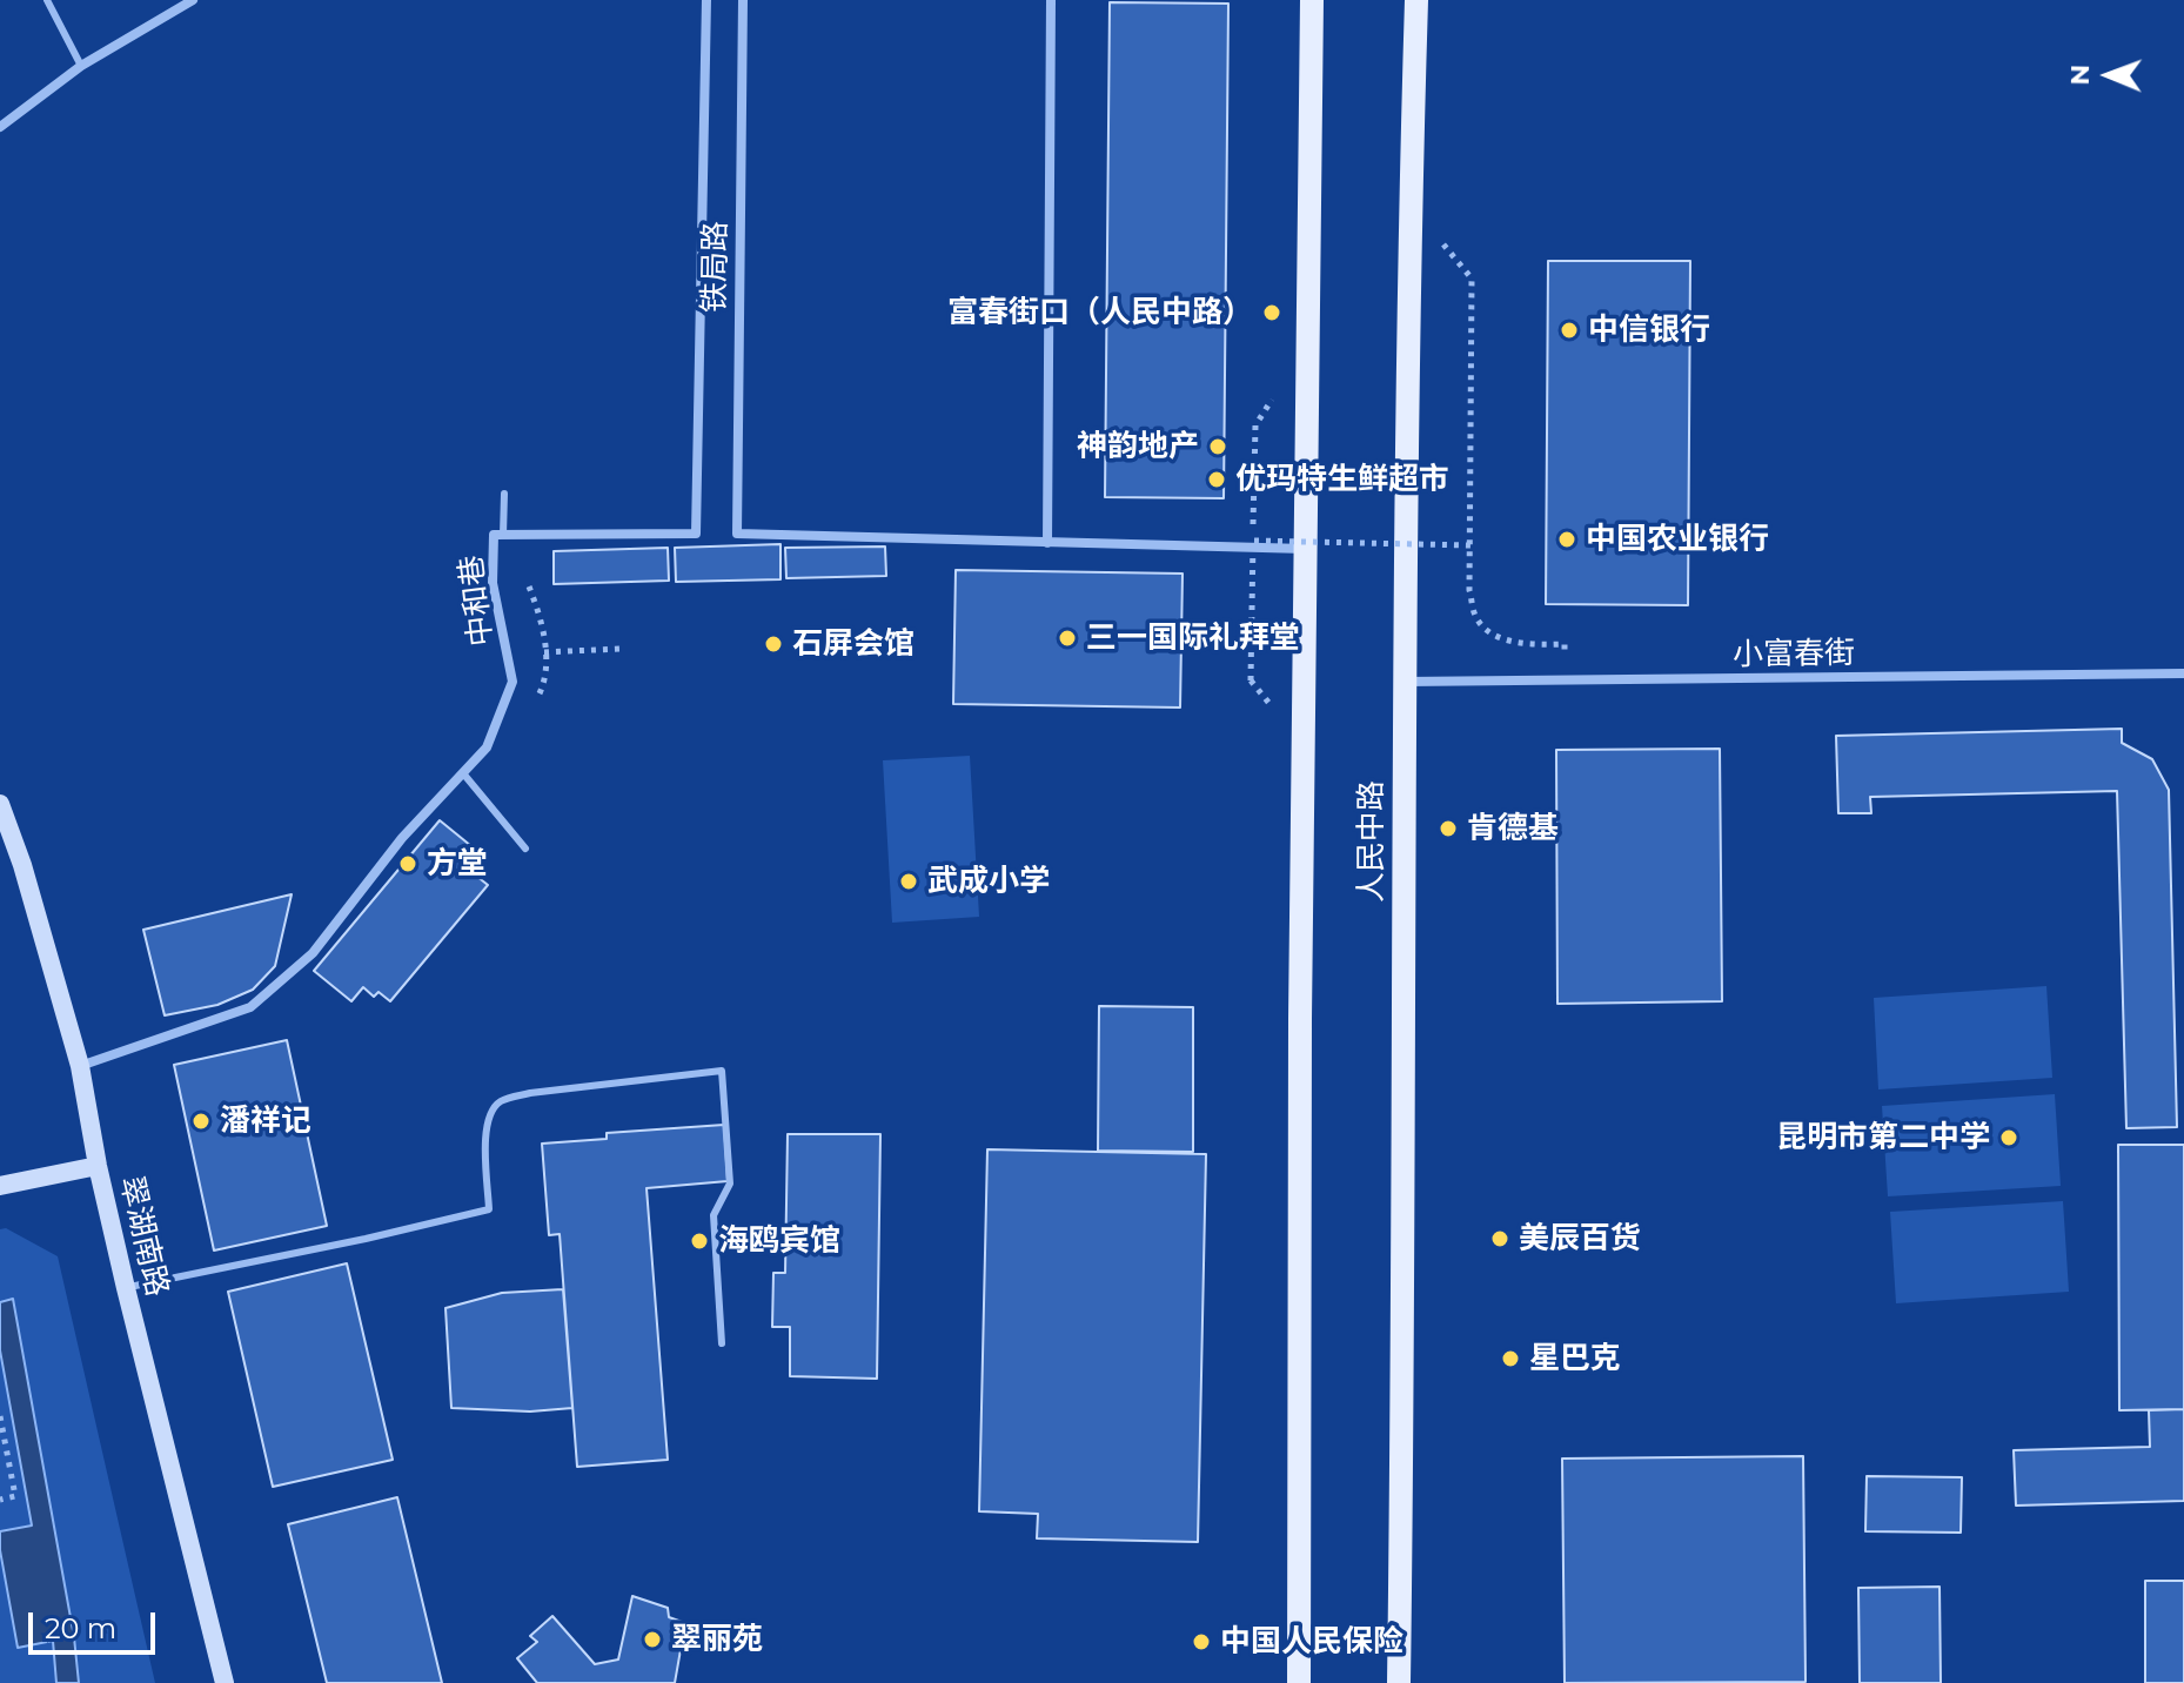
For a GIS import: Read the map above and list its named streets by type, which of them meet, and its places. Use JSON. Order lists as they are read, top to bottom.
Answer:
{
  "streets": {
    "main road": ["人民中路"],
    "street": [
      "铁局路",
      "中和巷",
      "小富春街",
      "翠湖南路"
    ]
  },
  "crossings": [
    ["中和巷", "翠湖南路"],
    ["小富春街", "人民中路"]
  ],
  "places": [
    "富春街口（人民中路）",
    "中信银行",
    "神韵地产",
    "优玛特生鲜超市",
    "中国农业银行",
    "三一国际礼拜堂",
    "石屏会馆",
    "肯德基",
    "方堂",
    "武成小学",
    "潘祥记",
    "昆明市第二中学",
    "美辰百货",
    "海鸥宾馆",
    "星巴克",
    "翠丽苑",
    "中国人民保险"
  ],
  "scale_bar": "20 m",
  "north": "left"
}
